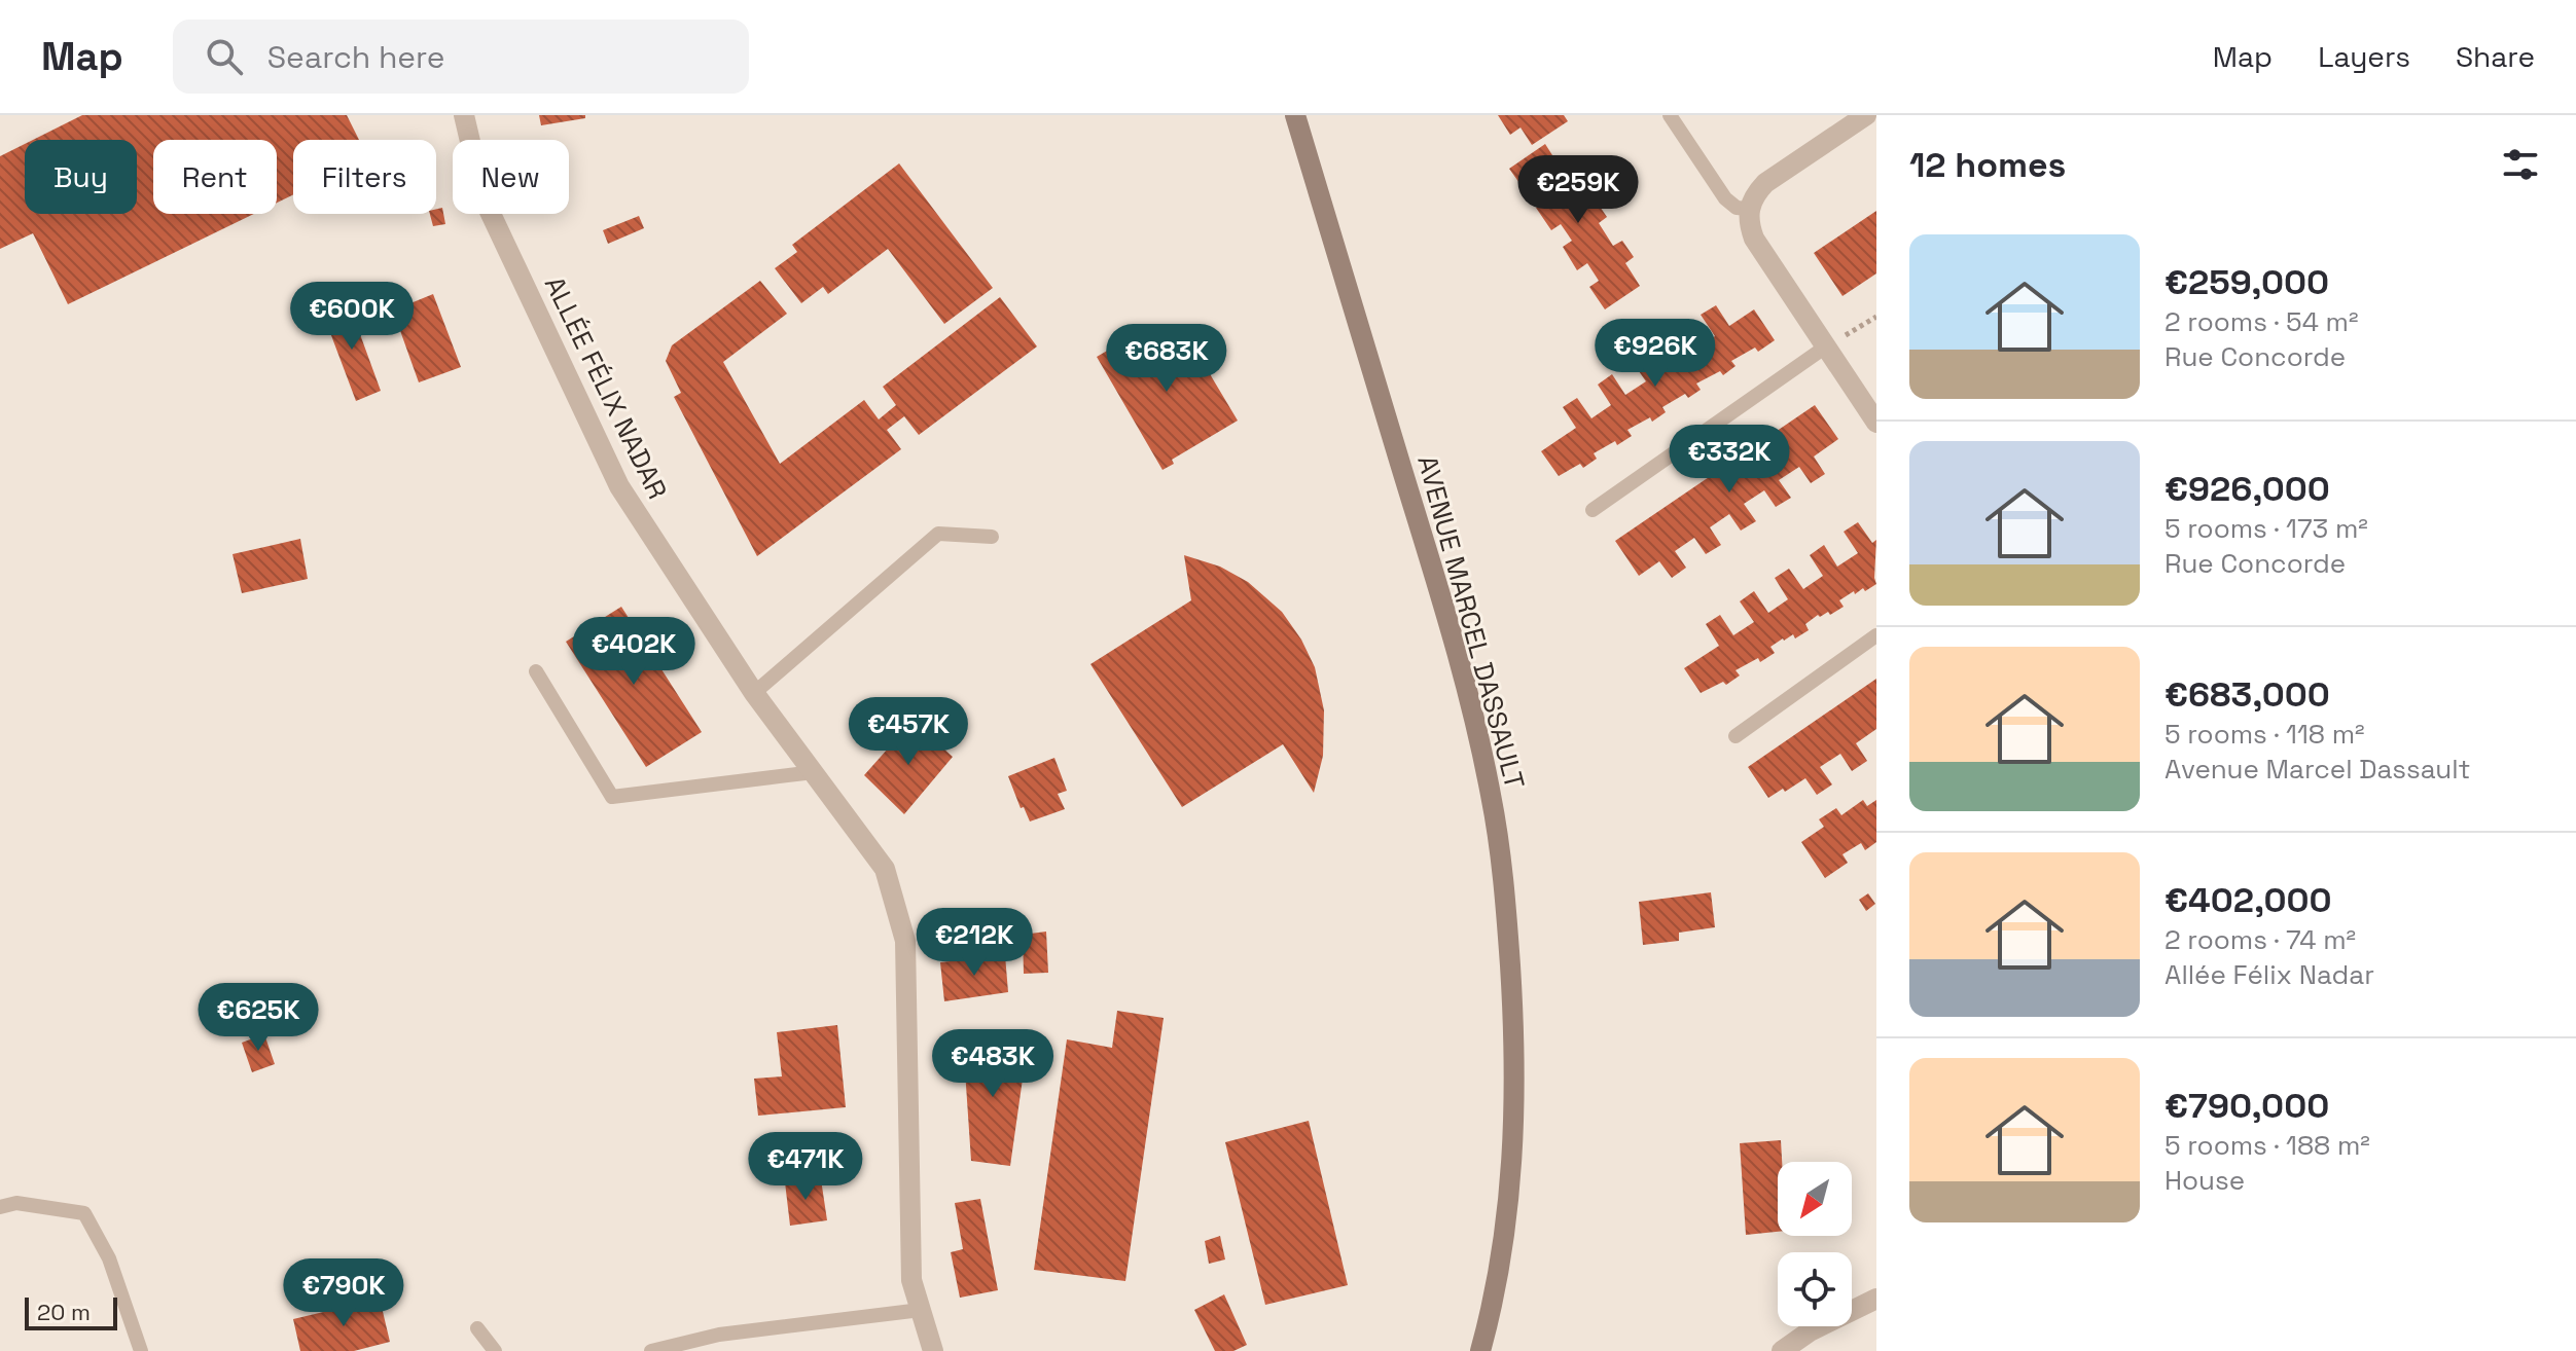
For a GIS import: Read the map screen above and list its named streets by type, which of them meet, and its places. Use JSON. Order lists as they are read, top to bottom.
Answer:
{
  "streets": {
    "main road": ["AVENUE MARCEL DASSAULT"],
    "street": ["ALLÉE FÉLIX NADAR"]
  },
  "scale_bar": "20 m",
  "north": "bottom left",
  "page": {
    "header": "Map",
    "search": "Search here",
    "nav": ["Map", "Layers", "Share"],
    "heading": "12 homes",
    "chip": [
      "Buy",
      "Rent",
      "Filters",
      "New"
    ],
    "price": [
      "€259K",
      "€600K",
      "€926K",
      "€683K",
      "€332K",
      "€402K",
      "€457K",
      "€212K",
      "€625K",
      "€483K",
      "€471K",
      "€790K"
    ],
    "list": [
      {
        "name": "€259,000",
        "note": "2 rooms · 54 m² · Rue Concorde"
      },
      {
        "name": "€926,000",
        "note": "5 rooms · 173 m² · Rue Concorde"
      },
      {
        "name": "€683,000",
        "note": "5 rooms · 118 m² · Avenue Marcel Dassault"
      },
      {
        "name": "€402,000",
        "note": "2 rooms · 74 m² · Allée Félix Nadar"
      },
      {
        "name": "€790,000",
        "note": "5 rooms · 188 m² · House"
      }
    ],
    "scale": "20 m"
  }
}
